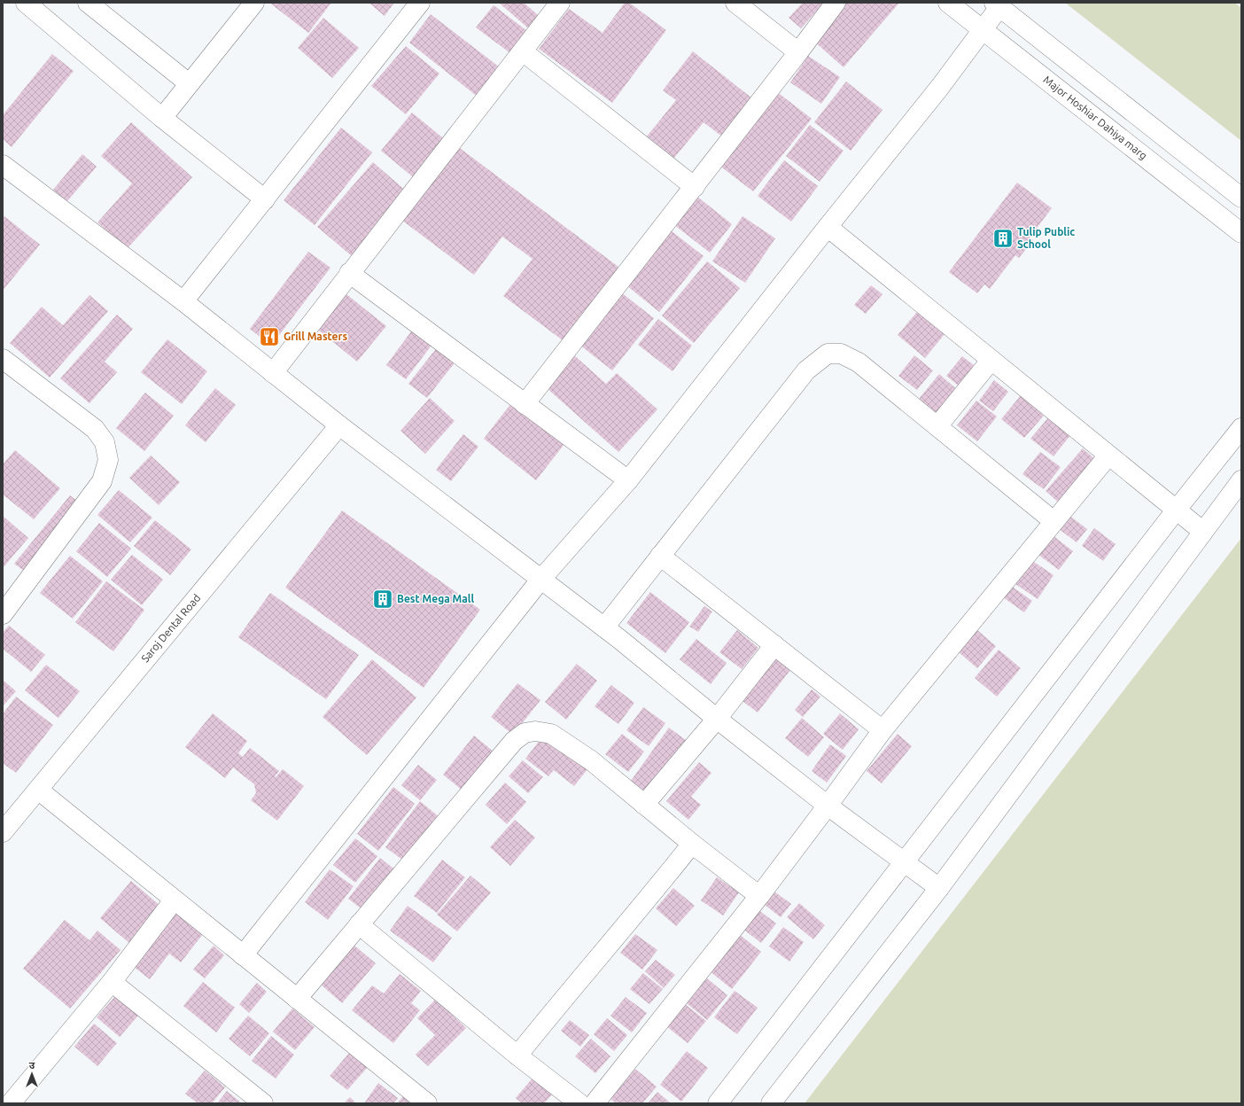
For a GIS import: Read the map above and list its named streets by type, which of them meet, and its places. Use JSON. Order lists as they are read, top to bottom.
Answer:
{
  "streets": {
    "street": ["Major Hoshiar Dahiya marg", "Saroj Dental Road"]
  },
  "places": {
    "building": ["Tulip Public School", "Best Mega Mall"],
    "restaurant": ["Grill Masters"]
  },
  "north": "top"
}
